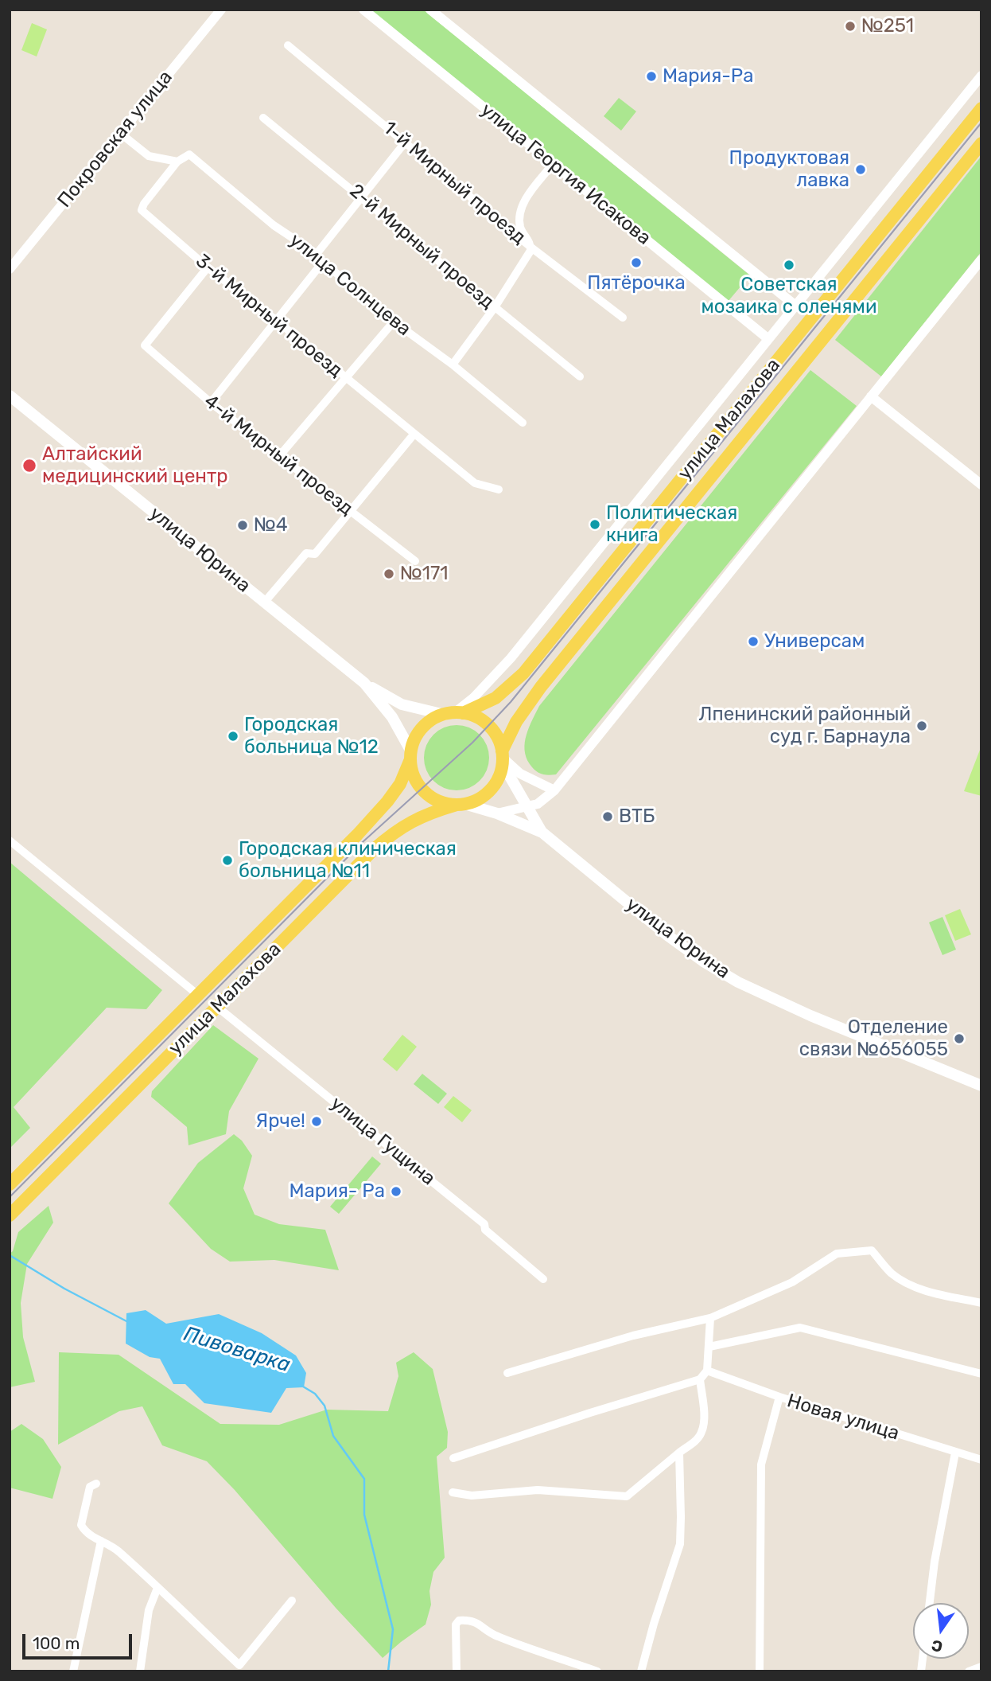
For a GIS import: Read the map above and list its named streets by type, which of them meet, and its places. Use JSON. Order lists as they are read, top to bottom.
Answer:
{
  "streets": {
    "main road": ["улица Малахова", "улица Юрина"],
    "street": [
      "Покровская улица",
      "улица Георгия Исакова",
      "1-й Мирный проезд",
      "2-й Мирный проезд",
      "улица Солнцева",
      "3-й Мирный проезд",
      "4-й Мирный проезд",
      "улица Гущина",
      "Новая улица"
    ]
  },
  "crossings": [
    ["улица Солнцева", "3-й Мирный проезд"],
    ["3-й Мирный проезд", "4-й Мирный проезд"],
    ["улица Малахова", "улица Юрина"],
    ["улица Малахова", "улица Гущина"]
  ],
  "water": ["Пивоварка"],
  "places": [
    "№251",
    "Мария-Ра",
    "Продуктовая лавка",
    "Пятёрочка",
    "Советская мозаика с оленями",
    "Алтайский медицинский центр",
    "Политическая книга",
    "№4",
    "№171",
    "Универсам",
    "Лпенинский районный суд г. Барнаула",
    "Городская больница №12",
    "ВТБ",
    "Городская клиническая больница №11",
    "Отделение связи №656055",
    "Ярче!",
    "Мария- Ра"
  ],
  "scale_bar": "100 m",
  "north": "bottom"
}
